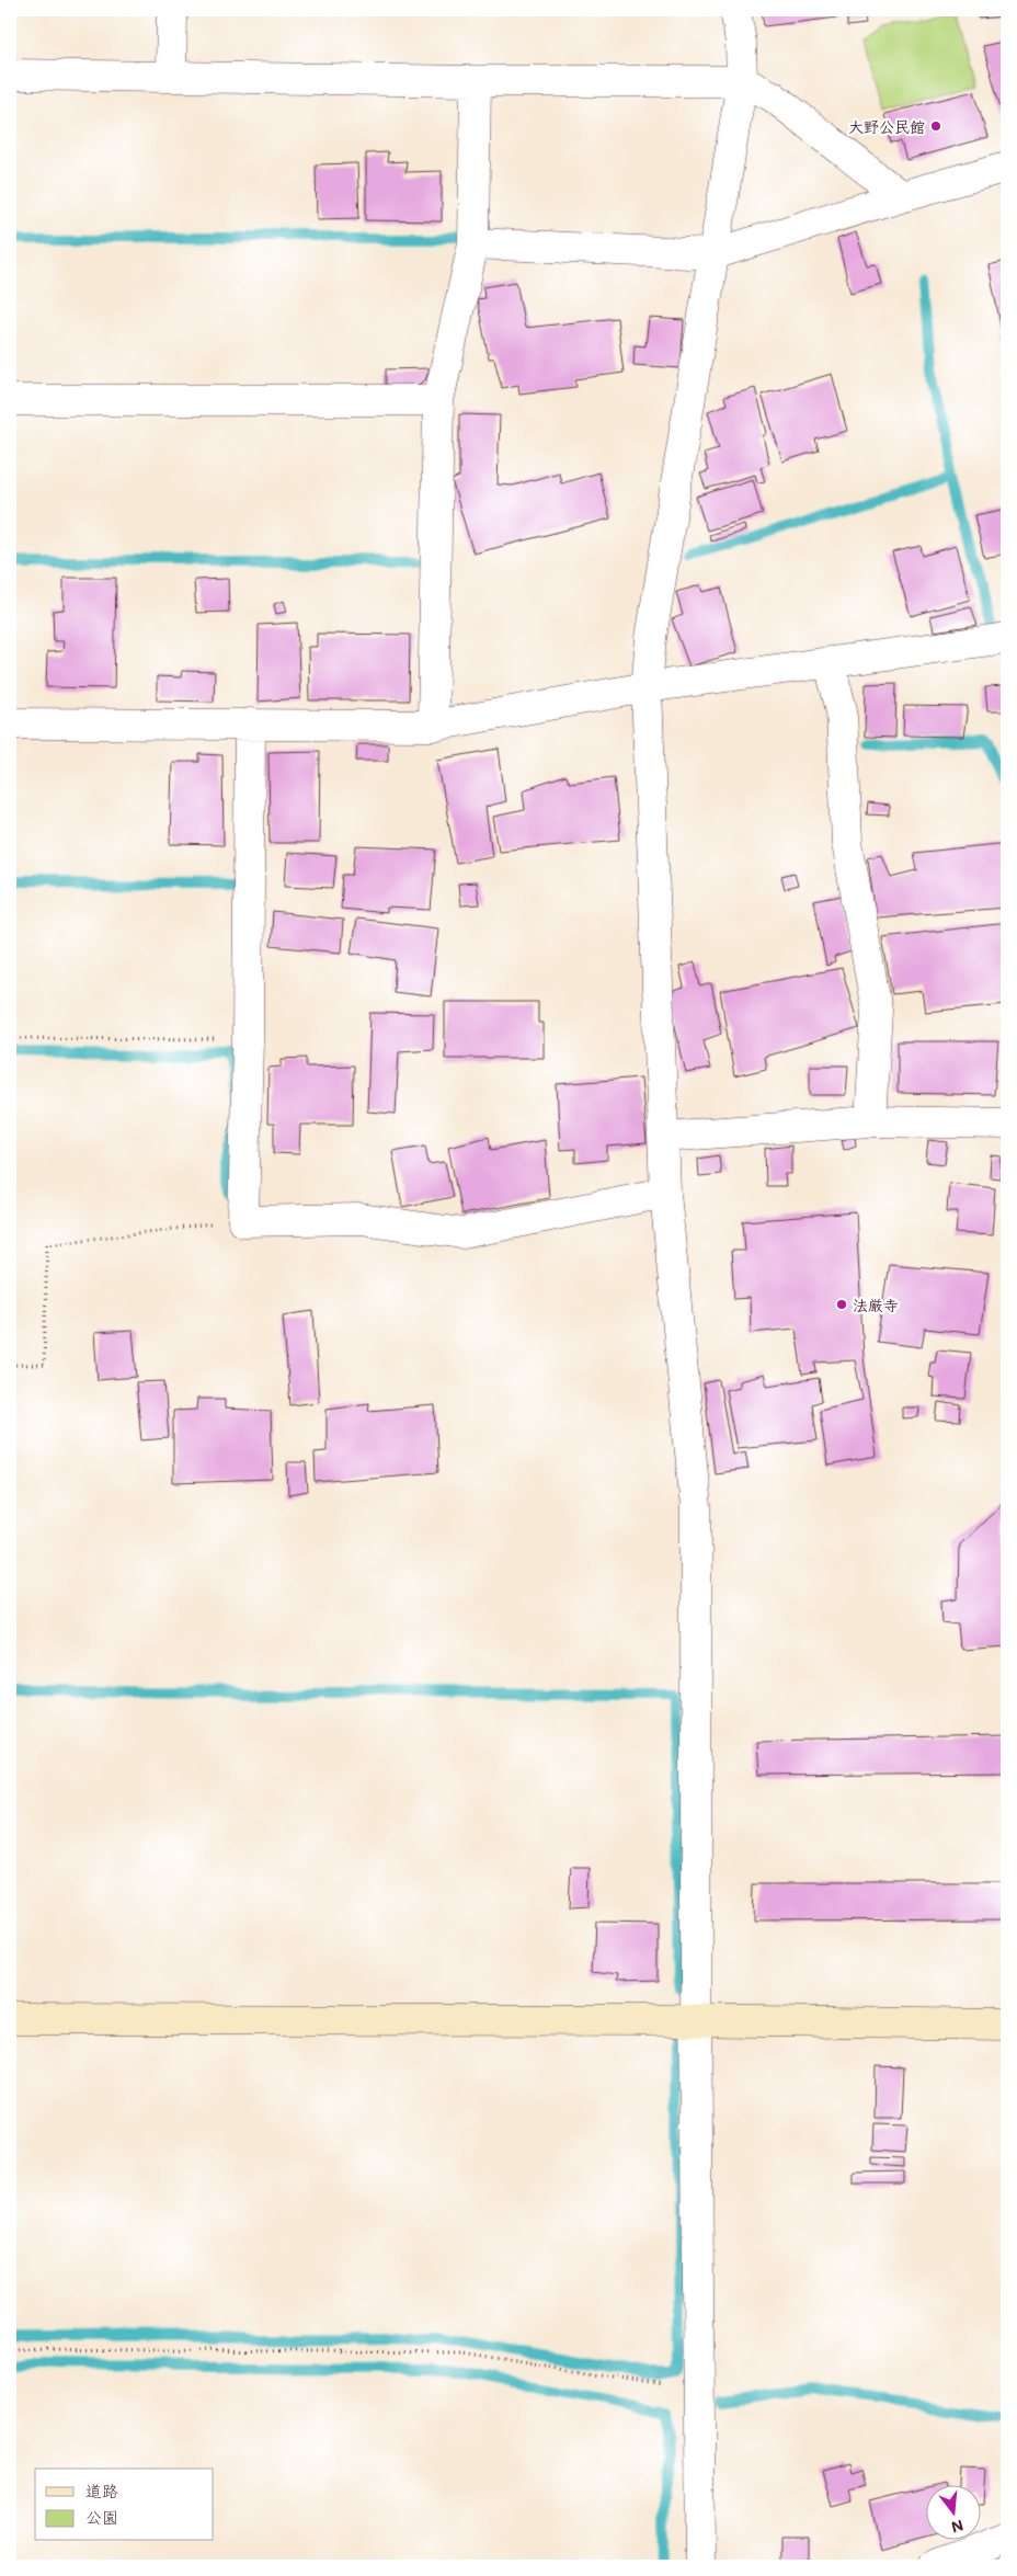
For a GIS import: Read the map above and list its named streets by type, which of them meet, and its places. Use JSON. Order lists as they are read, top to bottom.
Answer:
{
  "places": ["大野公民館", "法厳寺"],
  "legend": ["道路", "公園"],
  "north": "bottom"
}
